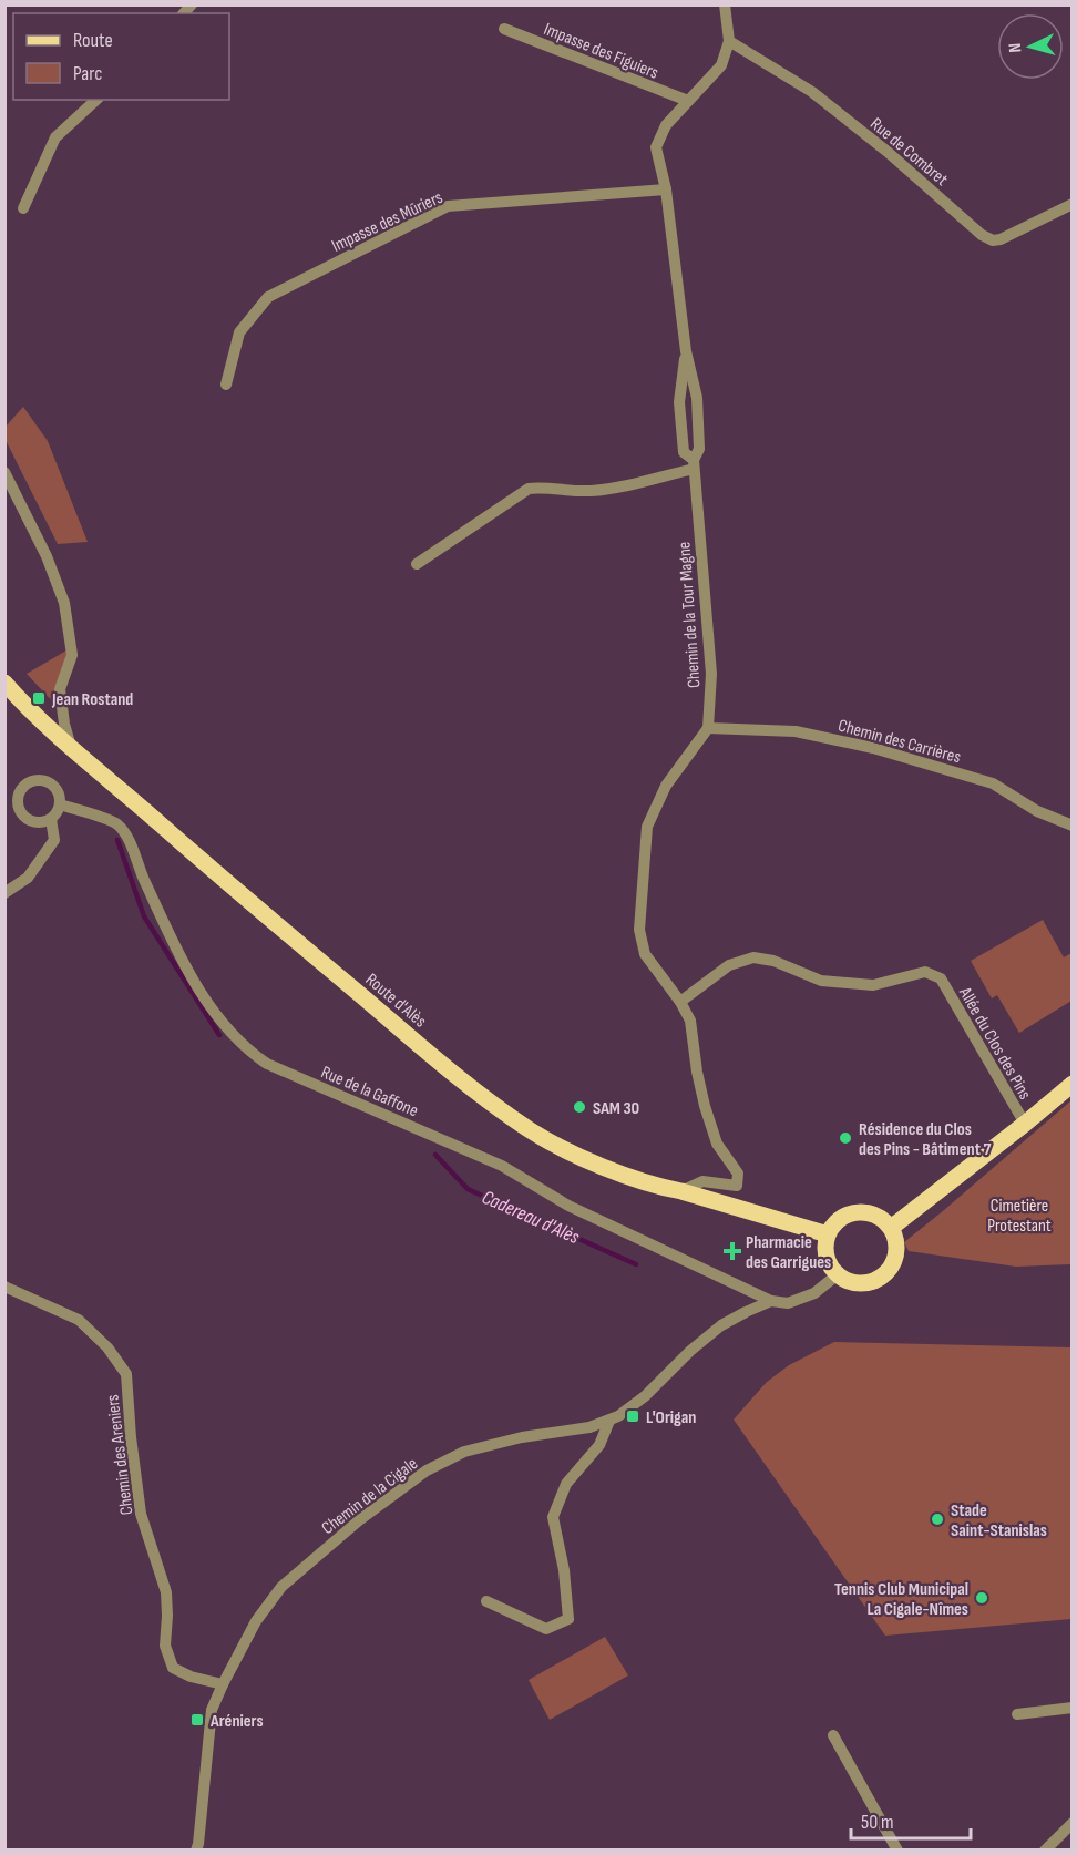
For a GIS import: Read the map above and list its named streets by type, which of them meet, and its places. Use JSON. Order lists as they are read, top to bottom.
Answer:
{
  "streets": {
    "main road": ["Route d'Alès"],
    "street": [
      "Impasse des Figuiers",
      "Rue de Combret",
      "Impasse des Mûriers",
      "Chemin de la Tour Magne",
      "Chemin des Carrières",
      "Allée du Clos des Pins",
      "Rue de la Gaffone",
      "Chemin des Areniers",
      "Chemin de la Cigale"
    ]
  },
  "crossings": [
    ["Impasse des Figuiers", "Chemin de la Tour Magne"],
    ["Rue de Combret", "Chemin de la Tour Magne"],
    ["Impasse des Mûriers", "Chemin de la Tour Magne"],
    ["Chemin de la Tour Magne", "Chemin des Carrières"],
    ["Route d'Alès", "Chemin de la Cigale"],
    ["Rue de la Gaffone", "Chemin de la Cigale"],
    ["Chemin des Areniers", "Chemin de la Cigale"]
  ],
  "water": ["Cadereau d'Alès"],
  "parks": ["Cimetière Protestant"],
  "places": {
    "transit": ["Jean Rostand", "L'Origan", "Aréniers"],
    "other": [
      "SAM 30",
      "Résidence du Clos des Pins - Bâtiment 7",
      "Stade Saint-Stanislas",
      "Tennis Club Municipal La Cigale-Nîmes"
    ],
    "health": ["Pharmacie des Garrigues"]
  },
  "legend": ["Route", "Parc"],
  "scale_bar": "50 m",
  "north": "left"
}
